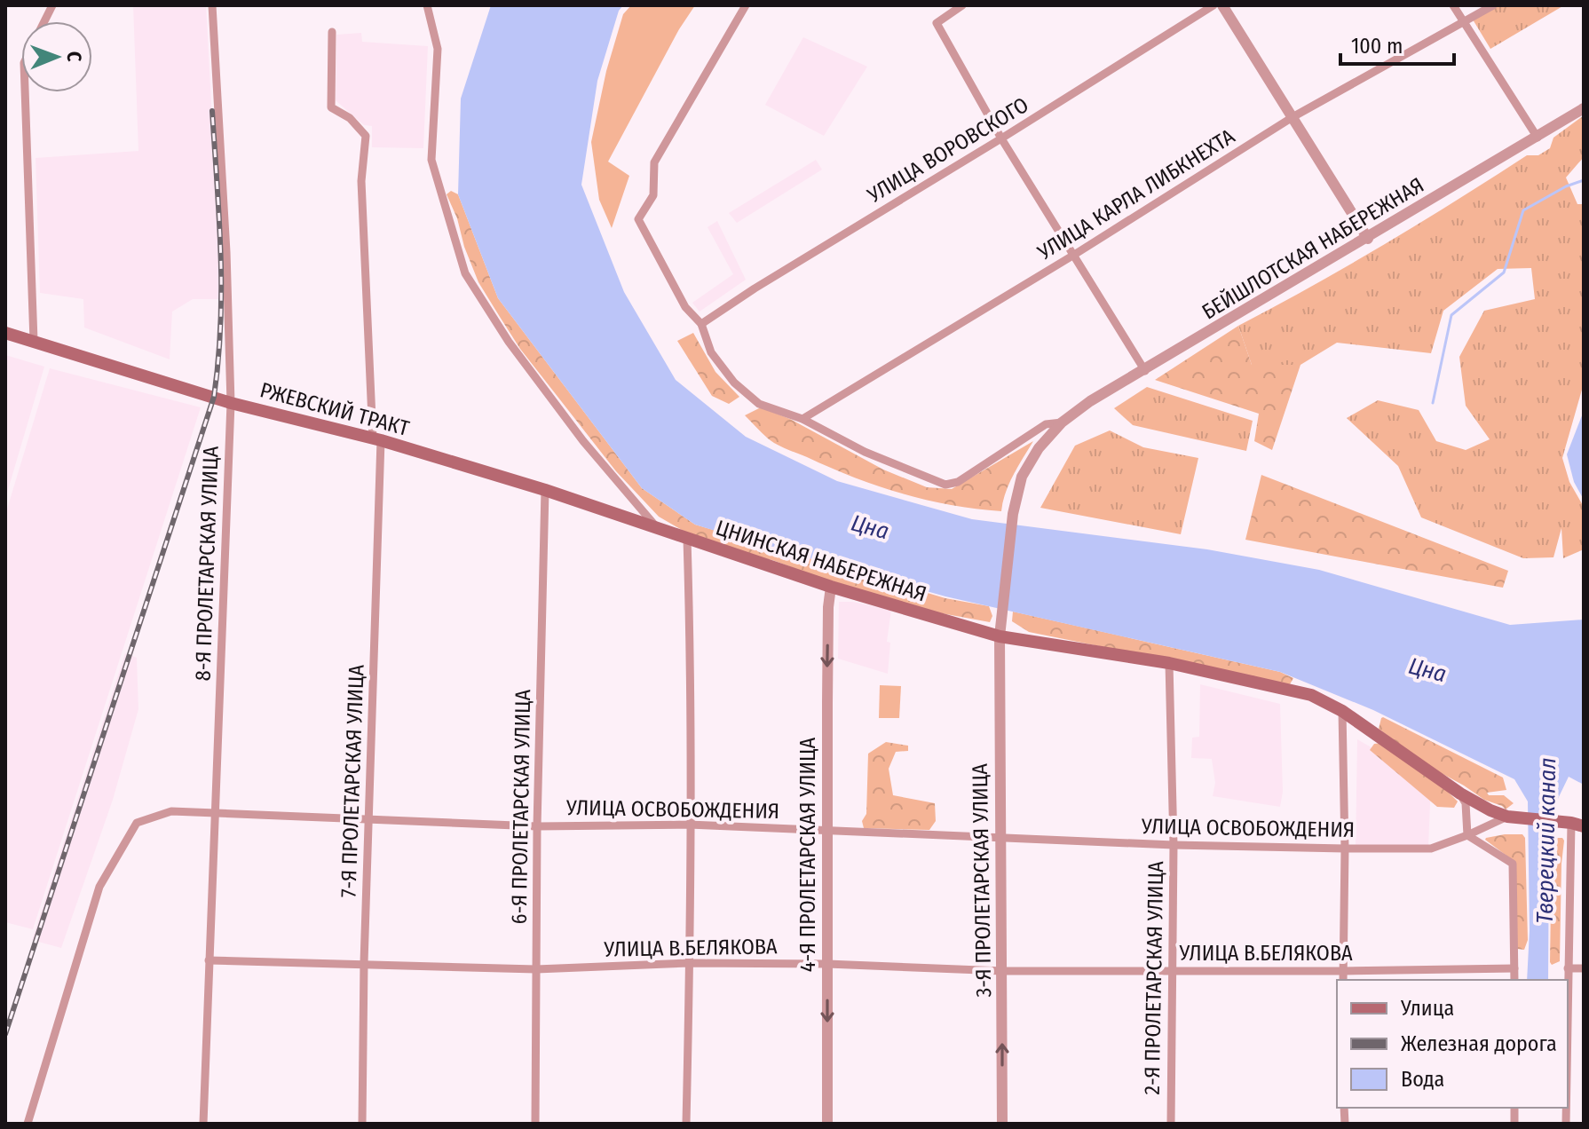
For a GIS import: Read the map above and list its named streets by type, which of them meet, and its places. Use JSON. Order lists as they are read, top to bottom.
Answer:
{
  "streets": {
    "main road": ["РЖЕВСКИЙ ТРАКТ", "ЦНИНСКАЯ НАБЕРЕЖНАЯ"],
    "street": [
      "УЛИЦА ВОРОВСКОГО",
      "УЛИЦА КАРЛА ЛИБКНЕХТА",
      "БЕЙШЛОТСКАЯ НАБЕРЕЖНАЯ",
      "8-Я ПРОЛЕТАРСКАЯ УЛИЦА",
      "7-Я ПРОЛЕТАРСКАЯ УЛИЦА",
      "6-Я ПРОЛЕТАРСКАЯ УЛИЦА",
      "УЛИЦА ОСВОБОЖДЕНИЯ",
      "4-Я ПРОЛЕТАРСКАЯ УЛИЦА",
      "3-Я ПРОЛЕТАРСКАЯ УЛИЦА",
      "УЛИЦА В.БЕЛЯКОВА",
      "2-Я ПРОЛЕТАРСКАЯ УЛИЦА"
    ]
  },
  "crossings": [
    ["УЛИЦА ВОРОВСКОГО", "БЕЙШЛОТСКАЯ НАБЕРЕЖНАЯ"],
    ["УЛИЦА КАРЛА ЛИБКНЕХТА", "БЕЙШЛОТСКАЯ НАБЕРЕЖНАЯ"],
    ["БЕЙШЛОТСКАЯ НАБЕРЕЖНАЯ", "3-Я ПРОЛЕТАРСКАЯ УЛИЦА"],
    ["РЖЕВСКИЙ ТРАКТ", "ЦНИНСКАЯ НАБЕРЕЖНАЯ"],
    ["РЖЕВСКИЙ ТРАКТ", "8-Я ПРОЛЕТАРСКАЯ УЛИЦА"],
    ["РЖЕВСКИЙ ТРАКТ", "7-Я ПРОЛЕТАРСКАЯ УЛИЦА"],
    ["РЖЕВСКИЙ ТРАКТ", "6-Я ПРОЛЕТАРСКАЯ УЛИЦА"],
    ["ЦНИНСКАЯ НАБЕРЕЖНАЯ", "УЛИЦА ОСВОБОЖДЕНИЯ"],
    ["ЦНИНСКАЯ НАБЕРЕЖНАЯ", "4-Я ПРОЛЕТАРСКАЯ УЛИЦА"],
    ["ЦНИНСКАЯ НАБЕРЕЖНАЯ", "3-Я ПРОЛЕТАРСКАЯ УЛИЦА"],
    ["ЦНИНСКАЯ НАБЕРЕЖНАЯ", "2-Я ПРОЛЕТАРСКАЯ УЛИЦА"],
    ["8-Я ПРОЛЕТАРСКАЯ УЛИЦА", "УЛИЦА ОСВОБОЖДЕНИЯ"],
    ["8-Я ПРОЛЕТАРСКАЯ УЛИЦА", "УЛИЦА В.БЕЛЯКОВА"],
    ["7-Я ПРОЛЕТАРСКАЯ УЛИЦА", "УЛИЦА ОСВОБОЖДЕНИЯ"],
    ["7-Я ПРОЛЕТАРСКАЯ УЛИЦА", "УЛИЦА В.БЕЛЯКОВА"],
    ["6-Я ПРОЛЕТАРСКАЯ УЛИЦА", "УЛИЦА ОСВОБОЖДЕНИЯ"],
    ["6-Я ПРОЛЕТАРСКАЯ УЛИЦА", "УЛИЦА В.БЕЛЯКОВА"],
    ["УЛИЦА ОСВОБОЖДЕНИЯ", "4-Я ПРОЛЕТАРСКАЯ УЛИЦА"],
    ["УЛИЦА ОСВОБОЖДЕНИЯ", "3-Я ПРОЛЕТАРСКАЯ УЛИЦА"],
    ["УЛИЦА ОСВОБОЖДЕНИЯ", "2-Я ПРОЛЕТАРСКАЯ УЛИЦА"],
    ["4-Я ПРОЛЕТАРСКАЯ УЛИЦА", "УЛИЦА В.БЕЛЯКОВА"],
    ["3-Я ПРОЛЕТАРСКАЯ УЛИЦА", "УЛИЦА В.БЕЛЯКОВА"],
    ["УЛИЦА В.БЕЛЯКОВА", "2-Я ПРОЛЕТАРСКАЯ УЛИЦА"]
  ],
  "one_way": ["4-Я ПРОЛЕТАРСКАЯ УЛИЦА"],
  "water": ["Цна", "Тверецкий канал"],
  "legend": ["Улица", "Железная дорога", "Вода"],
  "scale_bar": "100 m",
  "north": "right"
}
